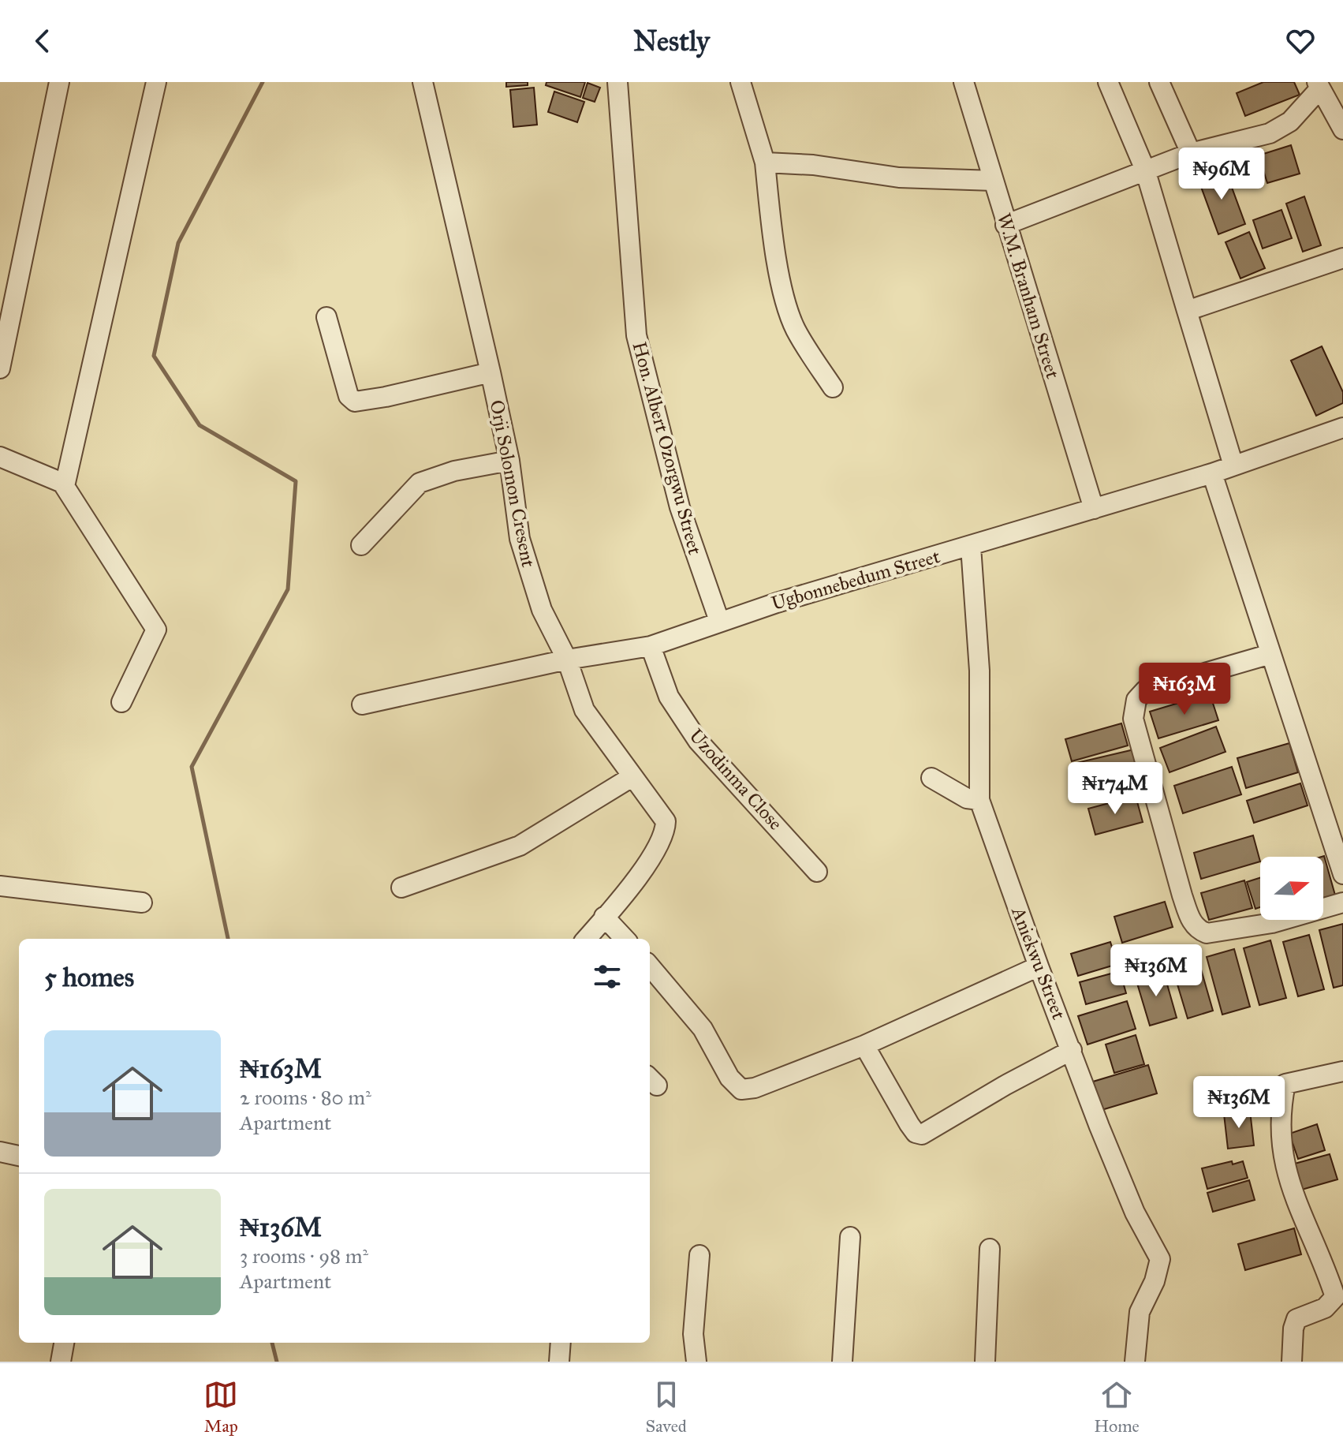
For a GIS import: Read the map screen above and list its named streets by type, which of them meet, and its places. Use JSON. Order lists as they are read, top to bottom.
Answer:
{
  "streets": {
    "street": [
      "W.M. Branham Street",
      "Hon. Albert Ozorgwu Street",
      "Orji Solomon Cresent",
      "Ugbonnebedum Street",
      "Uzodinma Close",
      "Aniekwu Street"
    ]
  },
  "crossings": [
    ["W.M. Branham Street", "Ugbonnebedum Street"],
    ["Hon. Albert Ozorgwu Street", "Ugbonnebedum Street"],
    ["Orji Solomon Cresent", "Ugbonnebedum Street"],
    ["Ugbonnebedum Street", "Uzodinma Close"],
    ["Ugbonnebedum Street", "Aniekwu Street"]
  ],
  "north": "right",
  "page": {
    "header": "Nestly",
    "price": [
      "₦96M",
      "₦163M",
      "₦174M",
      "₦136M",
      "₦136M"
    ],
    "heading": "5 homes",
    "list": [
      {
        "name": "₦163M",
        "note": "2 rooms · 80 m² · Apartment"
      },
      {
        "name": "₦136M",
        "note": "3 rooms · 98 m² · Apartment"
      }
    ],
    "tabs": ["Map", "Saved", "Home"]
  }
}
